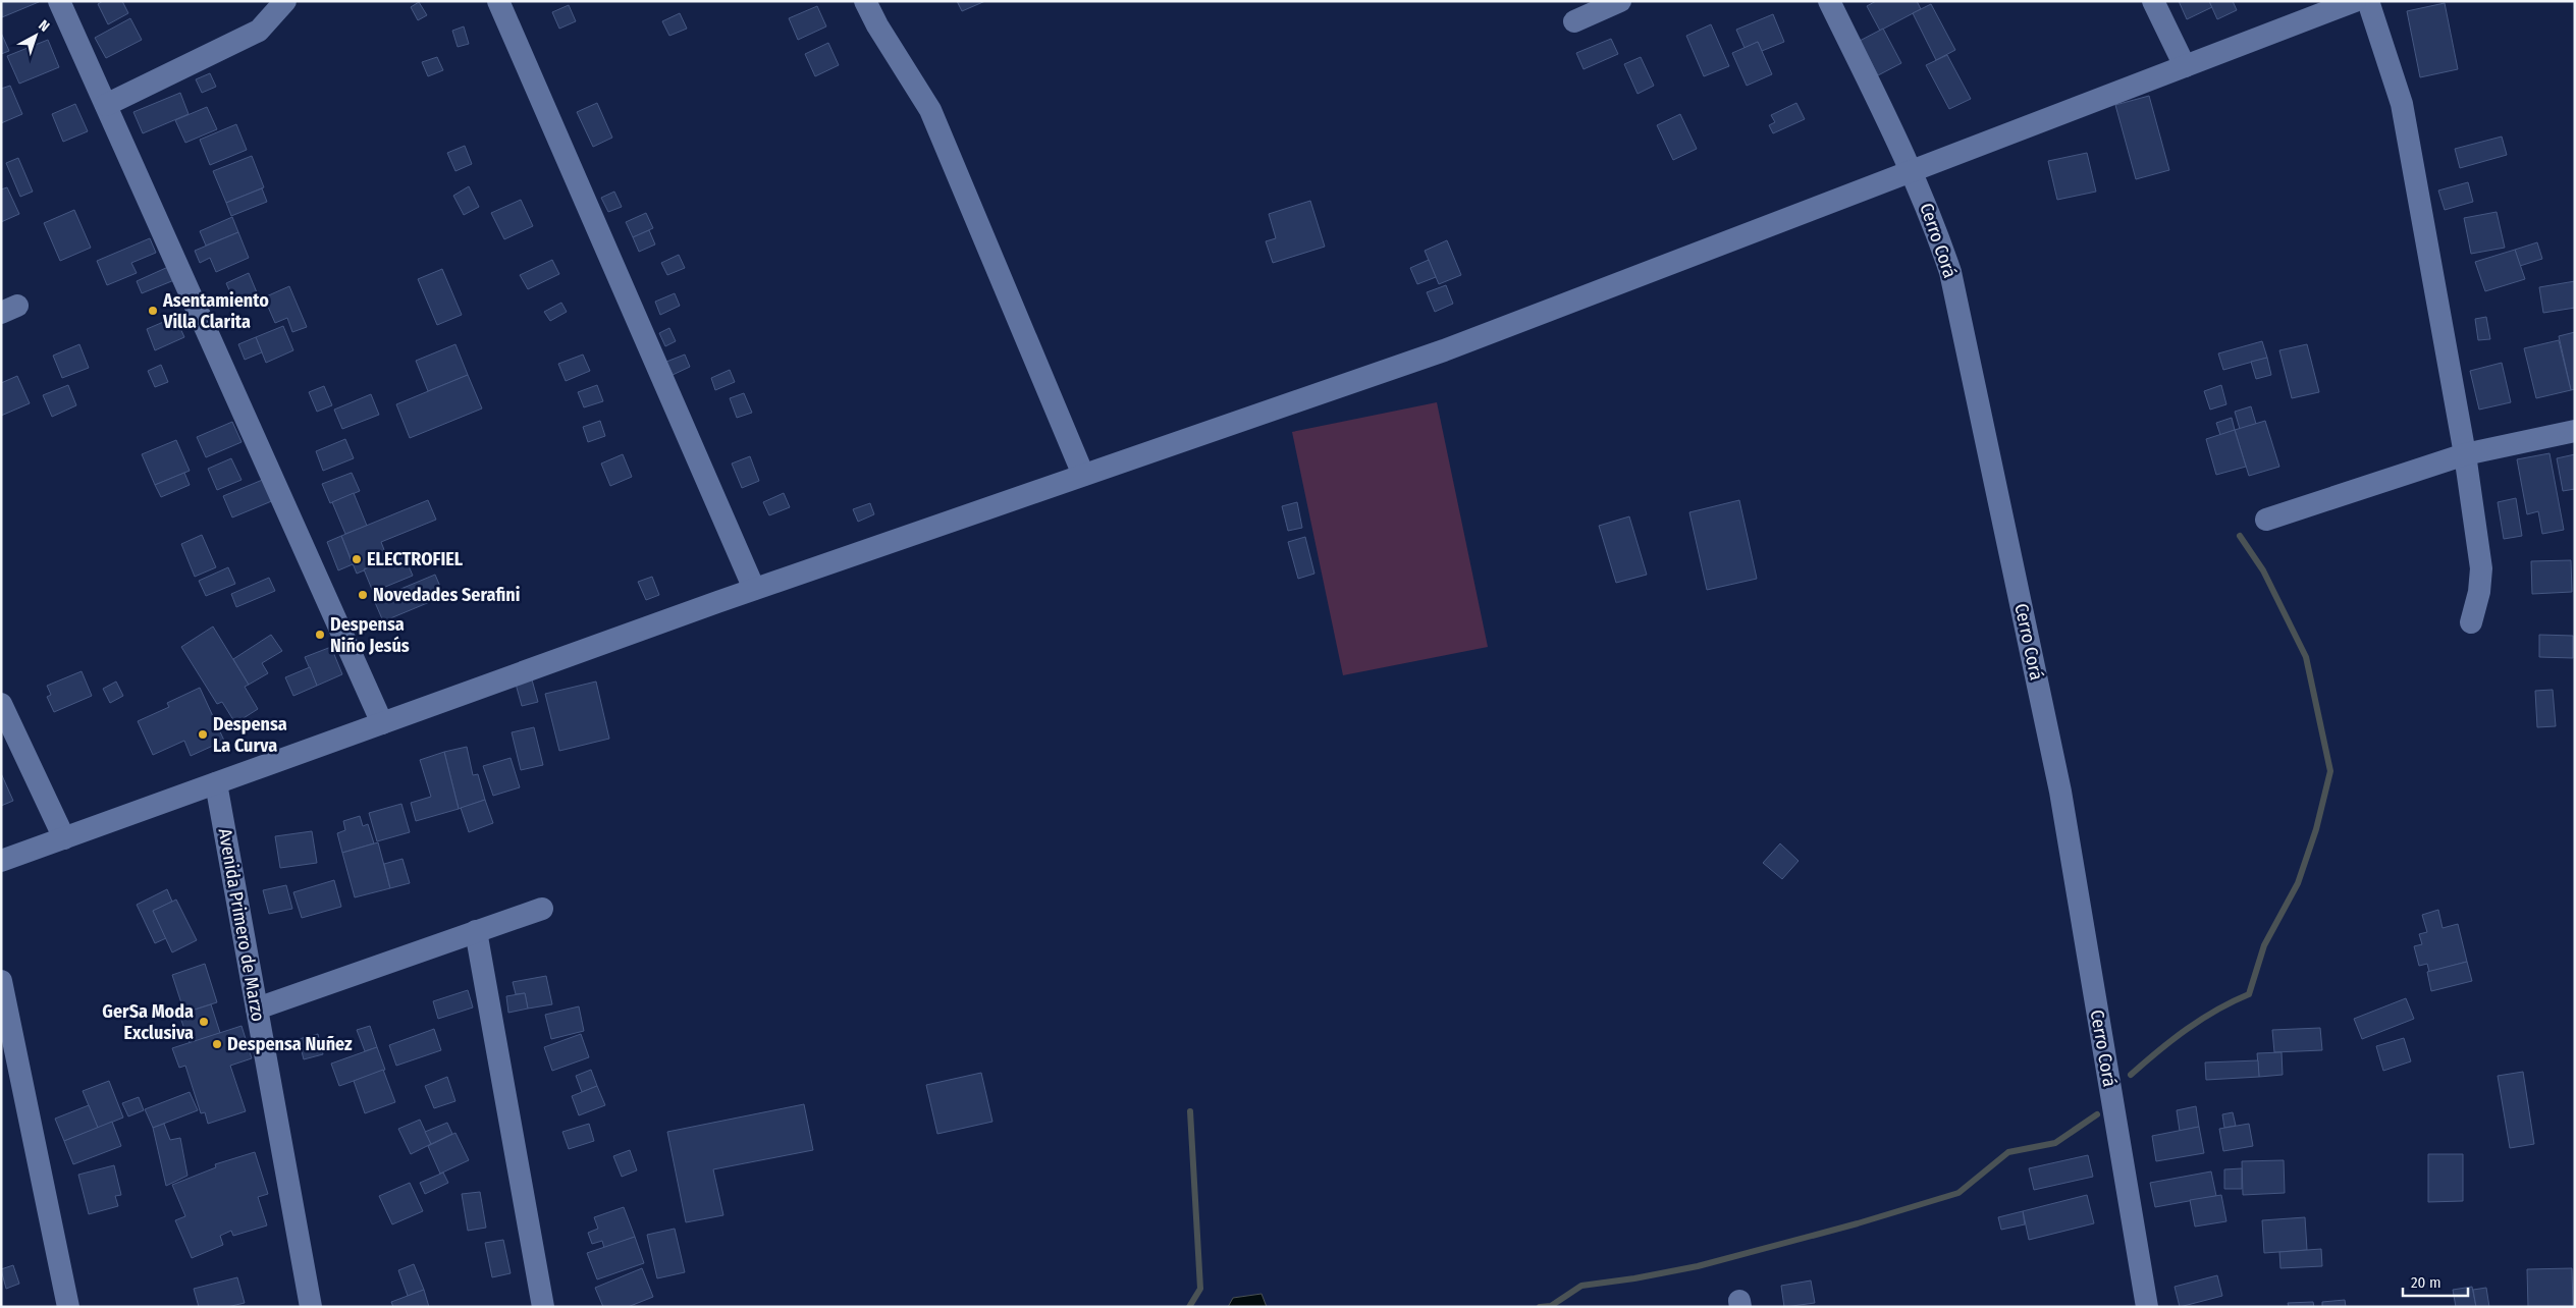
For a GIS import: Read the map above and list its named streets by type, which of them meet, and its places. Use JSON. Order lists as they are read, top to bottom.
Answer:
{
  "streets": {
    "street": ["Cerro Corá", "Avenida Primero de Marzo"]
  },
  "places": [
    "Asentamiento Villa Clarita",
    "ELECTROFIEL",
    "Novedades Serafini",
    "Despensa Niño Jesús",
    "Despensa La Curva",
    "GerSa Moda Exclusiva",
    "Despensa Nuñez"
  ],
  "scale_bar": "20 m",
  "north": "top right"
}
